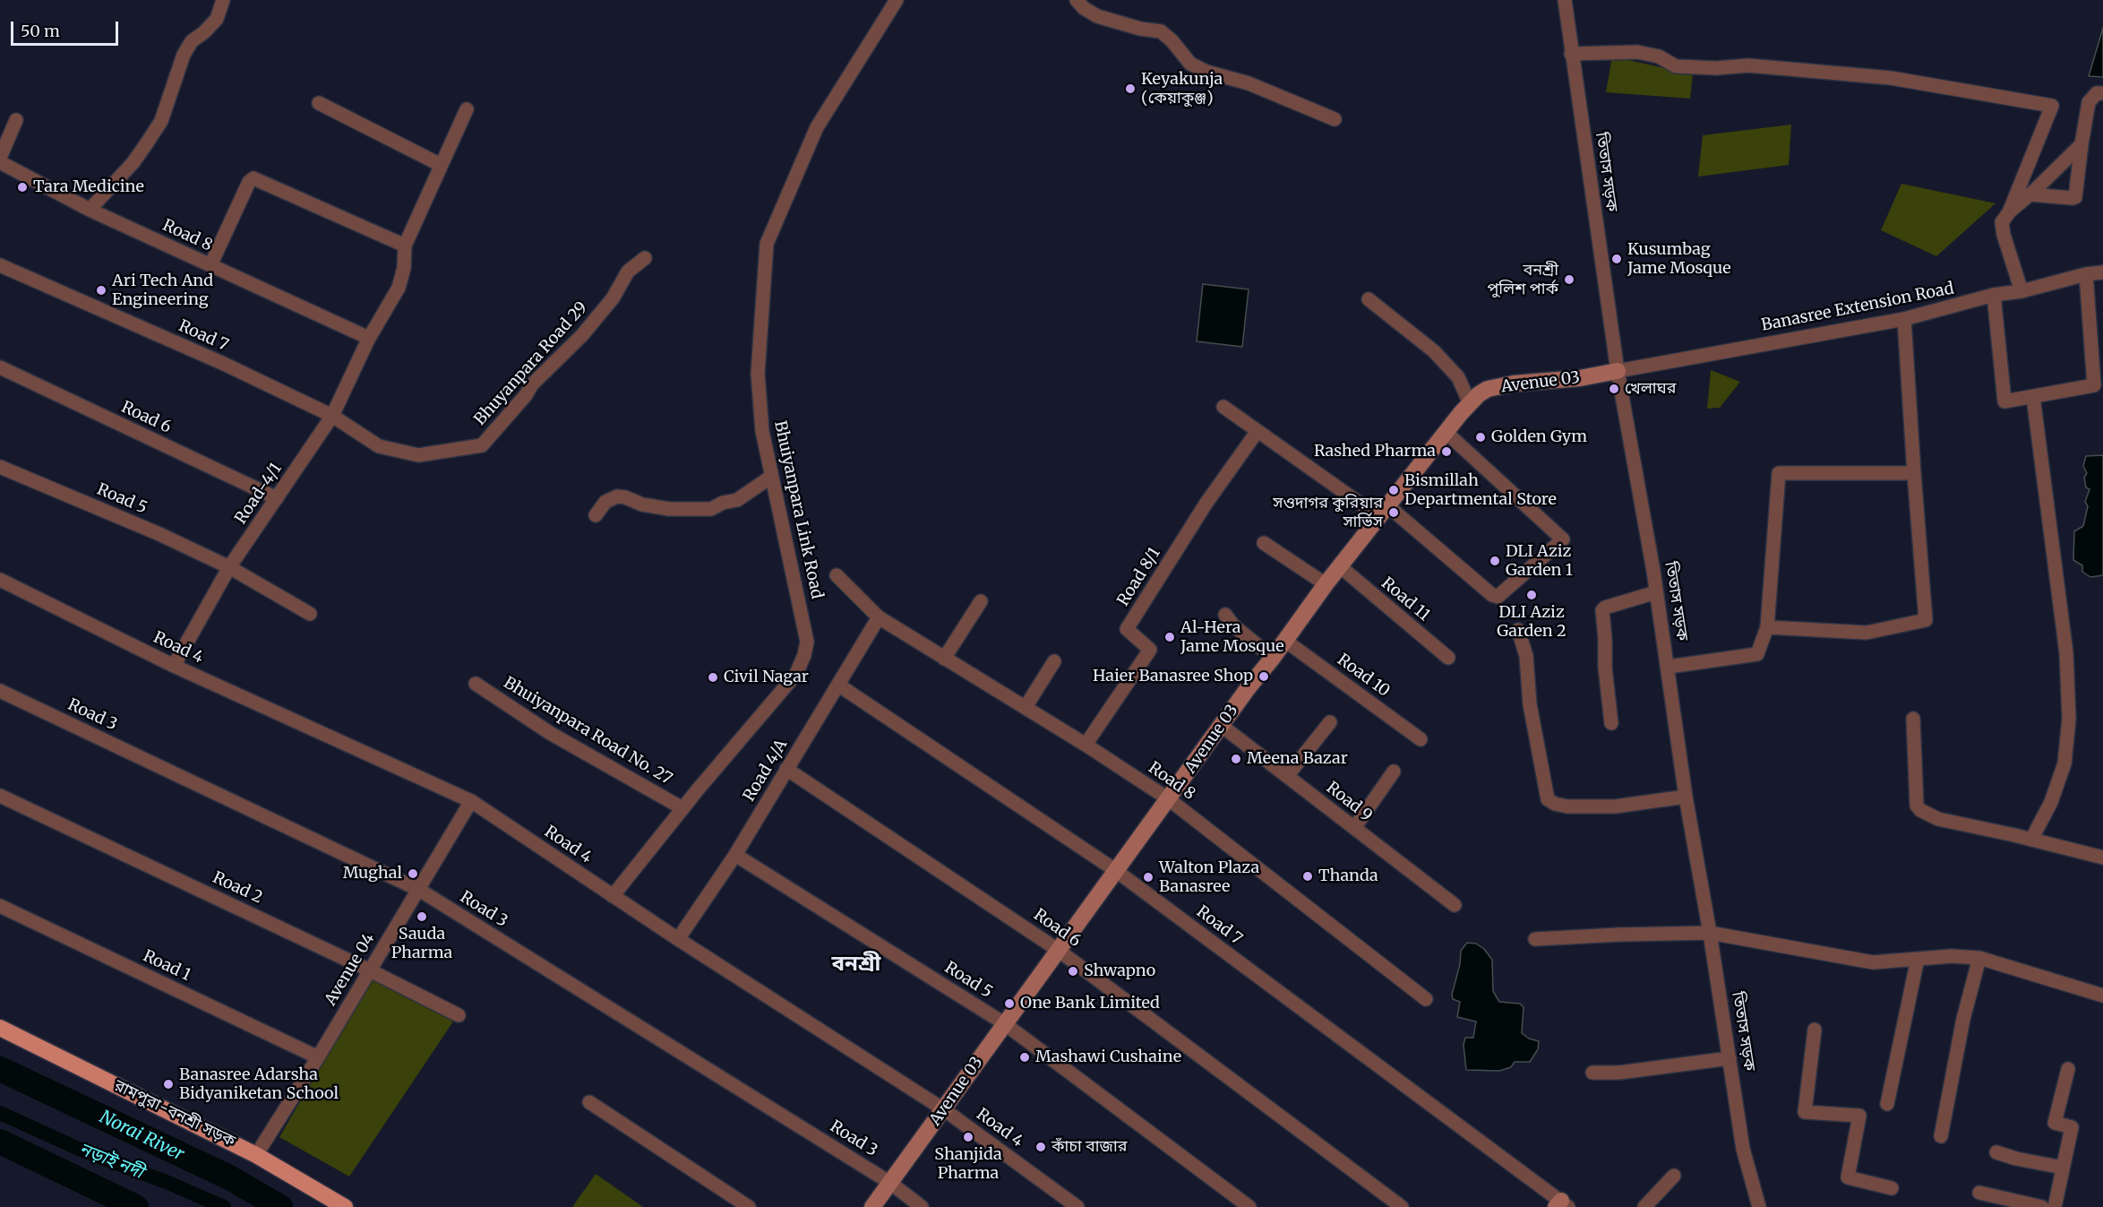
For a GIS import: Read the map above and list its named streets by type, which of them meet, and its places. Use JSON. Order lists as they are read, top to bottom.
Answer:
{
  "streets": {
    "main road": ["রামপুরা-বনশ্রী সড়ক"],
    "street": [
      "তিতাস সড়ক",
      "Road 8",
      "Banasree Extension Road",
      "Road 7",
      "Bhuyanpara Road 29",
      "Avenue 03",
      "Road 6",
      "Road-4/1",
      "Road 5",
      "Bhuiyanpara Link Road",
      "Road 8/1",
      "Road 11",
      "Road 4",
      "Road 10",
      "Road 3",
      "Bhuiyanpara Road No. 27",
      "Road 4/A",
      "Road 9",
      "Road 2",
      "Road 1",
      "Avenue 04"
    ]
  },
  "crossings": [
    ["তিতাস সড়ক", "Banasree Extension Road"],
    ["তিতাস সড়ক", "Avenue 03"],
    ["Road 8", "Avenue 03"],
    ["Road 8", "Road-4/1"],
    ["Road 8", "Road 8/1"],
    ["Road 8", "Road 4/A"],
    ["Banasree Extension Road", "Avenue 03"],
    ["Road 7", "Bhuyanpara Road 29"],
    ["Road 7", "Avenue 03"],
    ["Road 7", "Road-4/1"],
    ["Road 7", "Road 4/A"],
    ["Bhuyanpara Road 29", "Road-4/1"],
    ["Avenue 03", "Road 6"],
    ["Avenue 03", "Road 5"],
    ["Avenue 03", "Road 11"],
    ["Avenue 03", "Road 4"],
    ["Avenue 03", "Road 10"],
    ["Avenue 03", "Road 3"],
    ["Avenue 03", "Road 9"],
    ["Road 6", "Road-4/1"],
    ["Road 6", "Road 4/A"],
    ["Road-4/1", "Road 5"],
    ["Road-4/1", "Road 4"],
    ["Road 5", "Road 4/A"],
    ["Bhuiyanpara Link Road", "Road 4"],
    ["Bhuiyanpara Link Road", "Bhuiyanpara Road No. 27"],
    ["Road 4", "Road 4/A"],
    ["Road 4", "Avenue 04"],
    ["Road 3", "Avenue 04"],
    ["Road 2", "Avenue 04"],
    ["Road 1", "Avenue 04"],
    ["Avenue 04", "রামপুরা-বনশ্রী সড়ক"]
  ],
  "districts": ["বনশ্রী"],
  "water": ["Norai River", "নড়াই নদী"],
  "places": [
    "Keyakunja (কেয়াকুঞ্জ)",
    "Tara Medicine",
    "Kusumbag Jame Mosque",
    "বনশ্রী পুলিশ পার্ক",
    "Ari Tech And Engineering",
    "খেলাঘর",
    "Golden Gym",
    "Rashed Pharma",
    "Bismillah Departmental Store",
    "সওদাগর কুরিয়ার সার্ভিস",
    "DLI Aziz Garden 1",
    "DLI Aziz Garden 2",
    "Al-Hera Jame Mosque",
    "Haier Banasree Shop",
    "Civil Nagar",
    "Meena Bazar",
    "Mughal",
    "Thanda",
    "Walton Plaza Banasree",
    "Sauda Pharma",
    "Shwapno",
    "One Bank Limited",
    "Mashawi Cushaine",
    "Banasree Adarsha Bidyaniketan School",
    "Shanjida Pharma",
    "কাঁচা বাজার"
  ],
  "scale_bar": "50 m"
}
